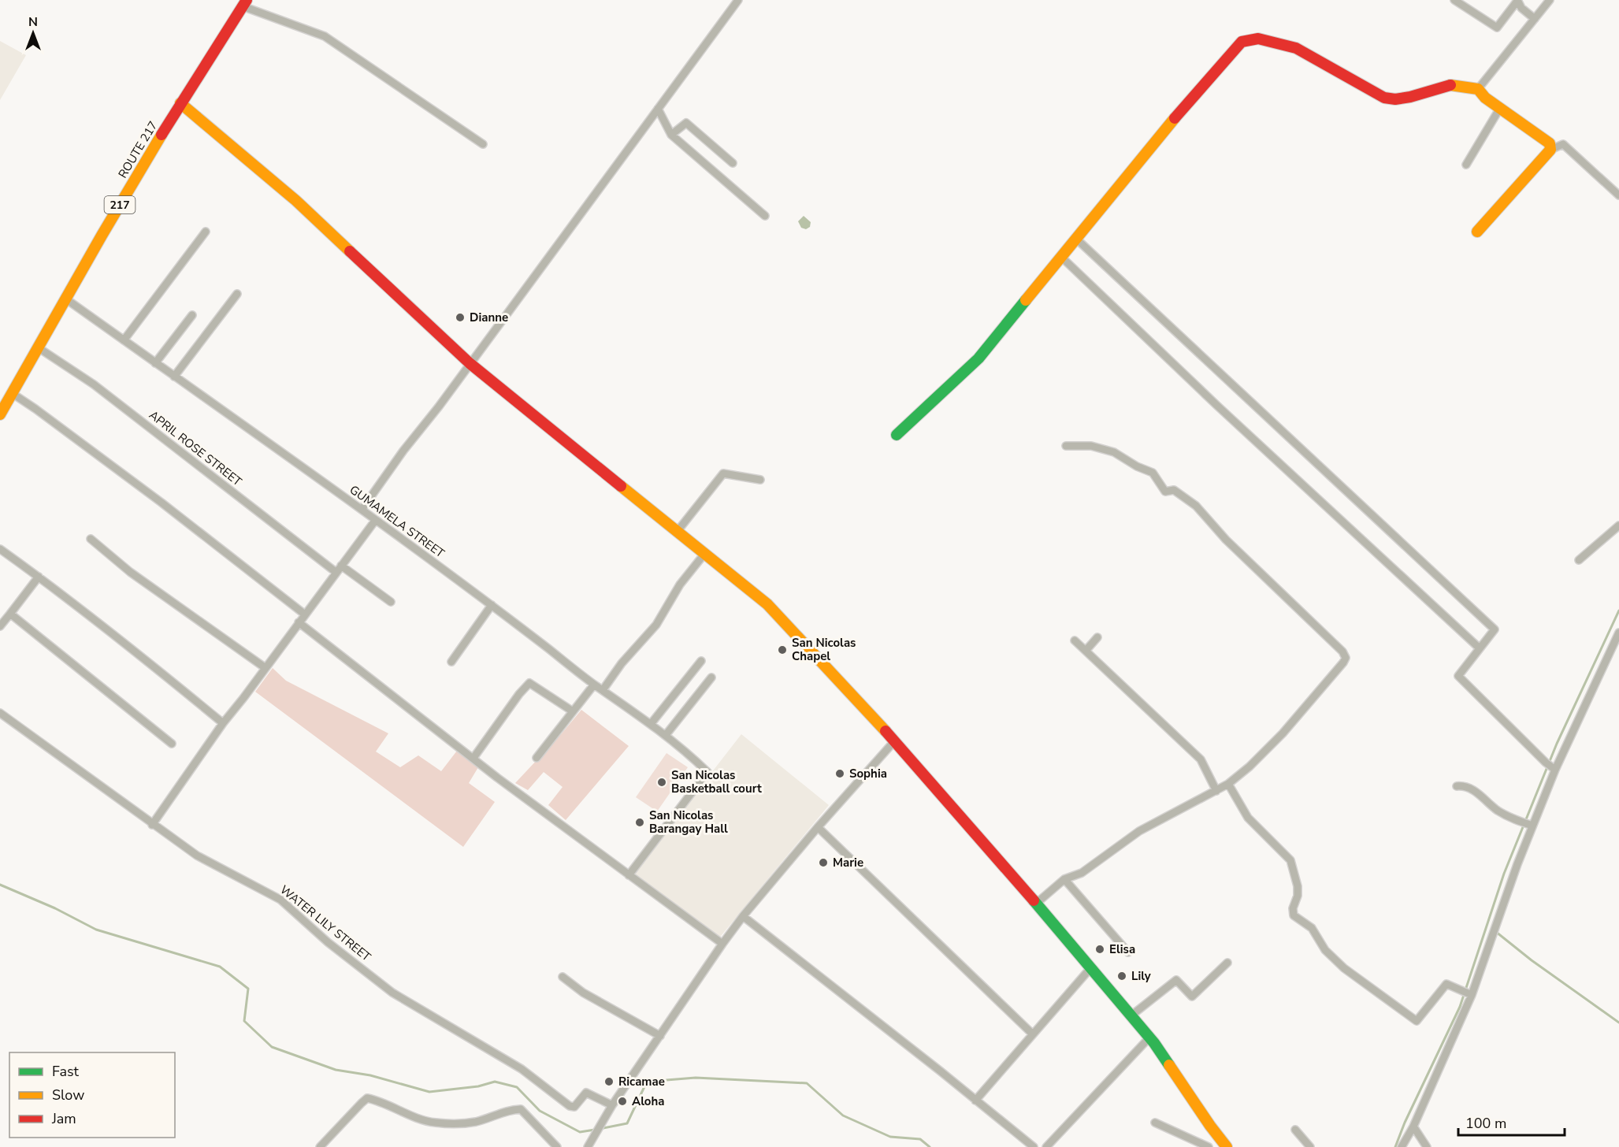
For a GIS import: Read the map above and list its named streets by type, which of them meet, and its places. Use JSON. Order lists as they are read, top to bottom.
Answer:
{
  "streets": {
    "street": [
      "ROUTE 217",
      "217",
      "APRIL ROSE STREET",
      "GUMAMELA STREET",
      "WATER LILY STREET"
    ]
  },
  "crossings": [
    ["ROUTE 217", "APRIL ROSE STREET"],
    ["ROUTE 217", "GUMAMELA STREET"]
  ],
  "places": [
    "Dianne",
    "San Nicolas Chapel",
    "Sophia",
    "San Nicolas Basketball court",
    "San Nicolas Barangay Hall",
    "Marie",
    "Elisa",
    "Lily",
    "Ricamae",
    "Aloha"
  ],
  "legend": ["Fast", "Slow", "Jam"],
  "scale_bar": "100 m",
  "north": "top"
}
